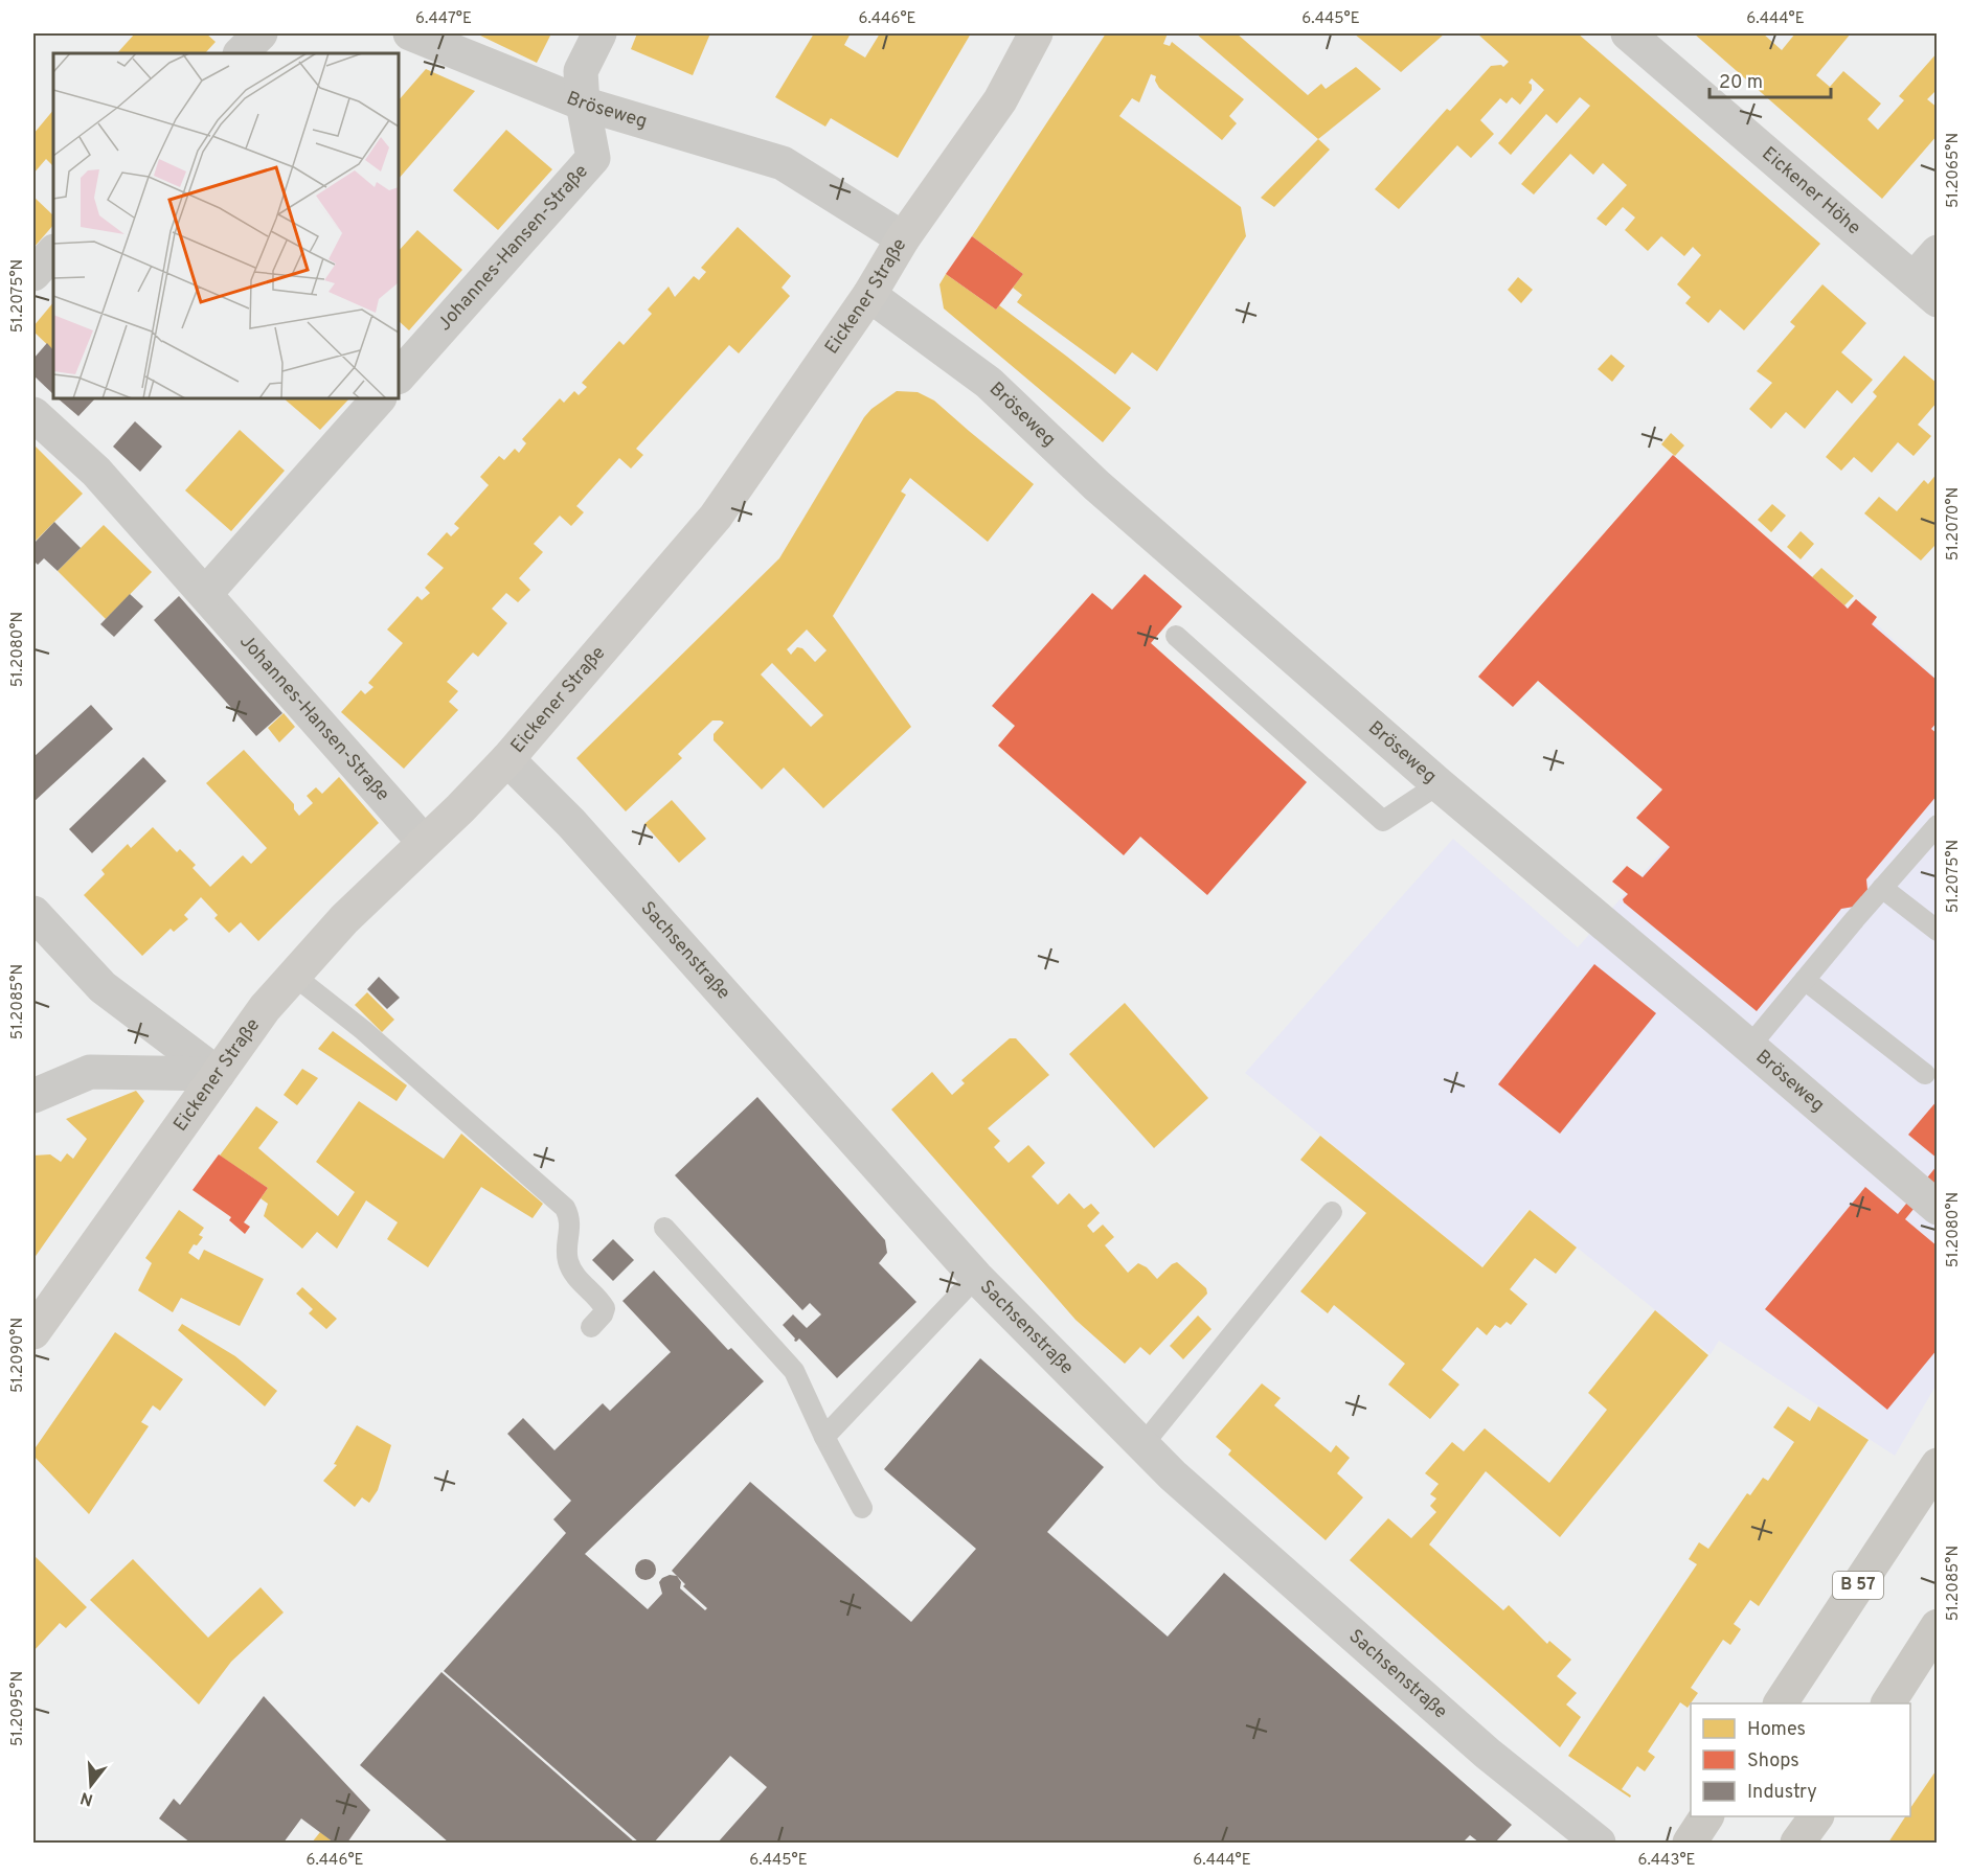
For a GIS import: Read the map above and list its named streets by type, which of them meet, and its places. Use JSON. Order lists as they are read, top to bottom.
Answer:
{
  "streets": {
    "main road": ["B 57"],
    "street": [
      "Bröseweg",
      "Eickener Höhe",
      "Johannes-Hansen-Straße",
      "Eickener Straße",
      "Sachsenstraße"
    ]
  },
  "crossings": [
    ["Bröseweg", "Johannes-Hansen-Straße"],
    ["Bröseweg", "Eickener Straße"],
    ["Johannes-Hansen-Straße", "Eickener Straße"],
    ["Eickener Straße", "Sachsenstraße"]
  ],
  "legend": ["Homes", "Shops", "Industry"],
  "scale_bar": "20 m",
  "north": "bottom",
  "coordinates": [
    "6.447°E",
    "6.446°E",
    "6.445°E",
    "6.444°E",
    "51.2065°N",
    "51.2075°N",
    "51.2070°N",
    "51.2080°N",
    "51.2085°N",
    "51.2090°N",
    "51.2095°N",
    "6.443°E"
  ]
}
